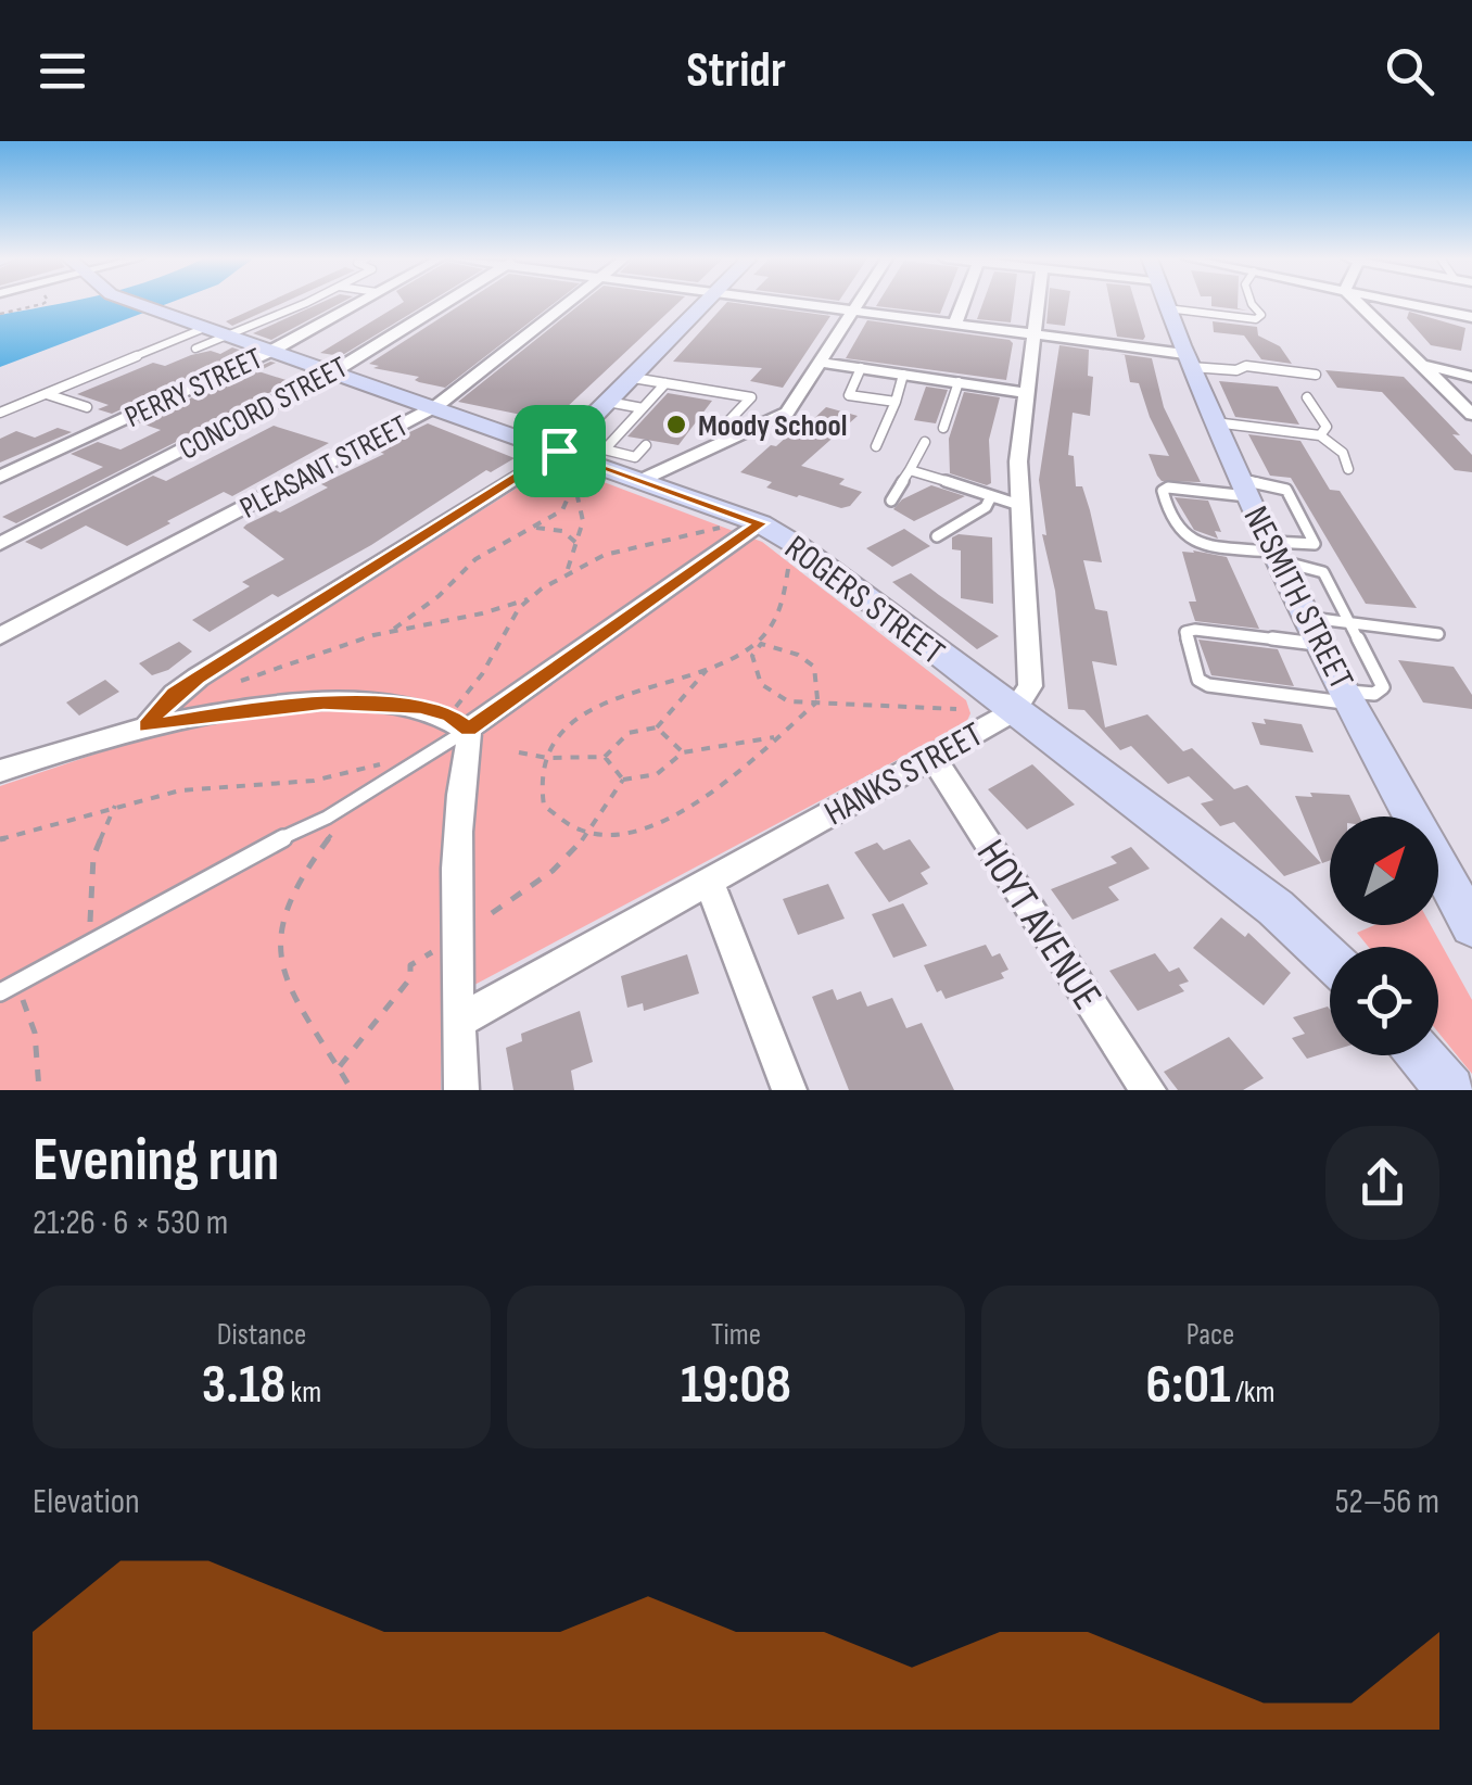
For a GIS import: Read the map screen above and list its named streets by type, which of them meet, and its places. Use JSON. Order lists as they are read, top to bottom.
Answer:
{
  "streets": {
    "street": [
      "PERRY STREET",
      "CONCORD STREET",
      "PLEASANT STREET",
      "NESMITH STREET",
      "ROGERS STREET",
      "HANKS STREET",
      "HOYT AVENUE"
    ]
  },
  "crossings": [
    ["PERRY STREET", "ROGERS STREET"],
    ["CONCORD STREET", "ROGERS STREET"],
    ["PLEASANT STREET", "ROGERS STREET"],
    ["ROGERS STREET", "HANKS STREET"],
    ["HANKS STREET", "HOYT AVENUE"]
  ],
  "places": ["Moody School"],
  "north": "top right",
  "page": {
    "header": "Stridr",
    "heading": ["Evening run", "21:26 · 6 × 530 m"],
    "stats": [
      ["Distance", "3.18 km"],
      ["Time", "19:08"],
      ["Pace", "6:01 /km"]
    ],
    "chart": ["Elevation", "52–56 m"]
  }
}
